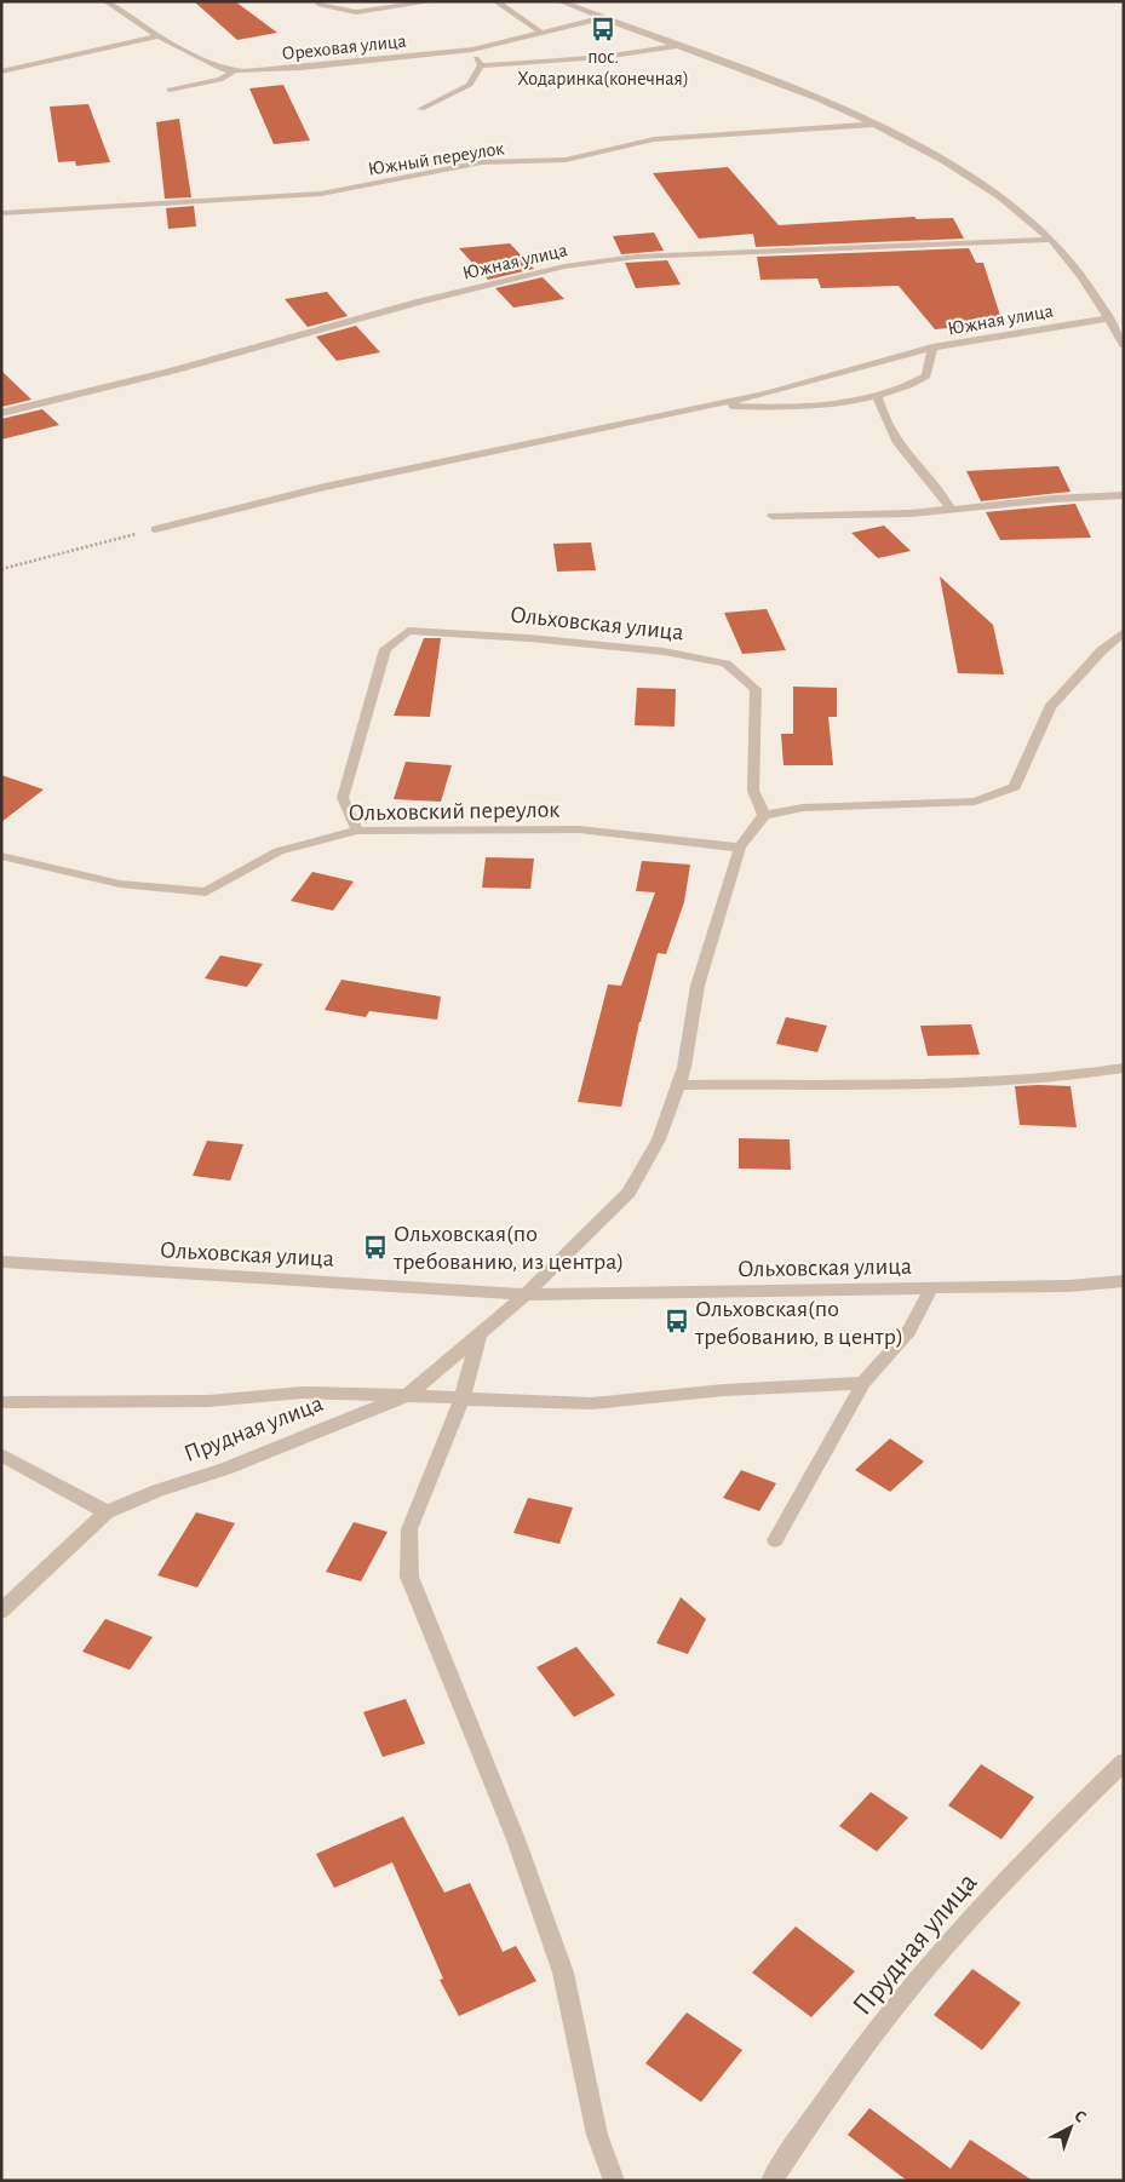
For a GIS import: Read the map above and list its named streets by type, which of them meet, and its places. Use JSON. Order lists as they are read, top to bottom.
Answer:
{
  "streets": {
    "street": [
      "Ореховая улица",
      "Южный переулок",
      "Южная улица",
      "Ольховская улица",
      "Ольховский переулок",
      "Прудная улица"
    ]
  },
  "crossings": [
    ["Ольховская улица", "Ольховский переулок"],
    ["Ольховская улица", "Прудная улица"]
  ],
  "places": {
    "bus stop": ["пос. Ходаринка(конечная)", "Ольховская(по требованию, из центра)", "Ольховская(по требованию, в центр)"]
  },
  "north": "top right"
}
